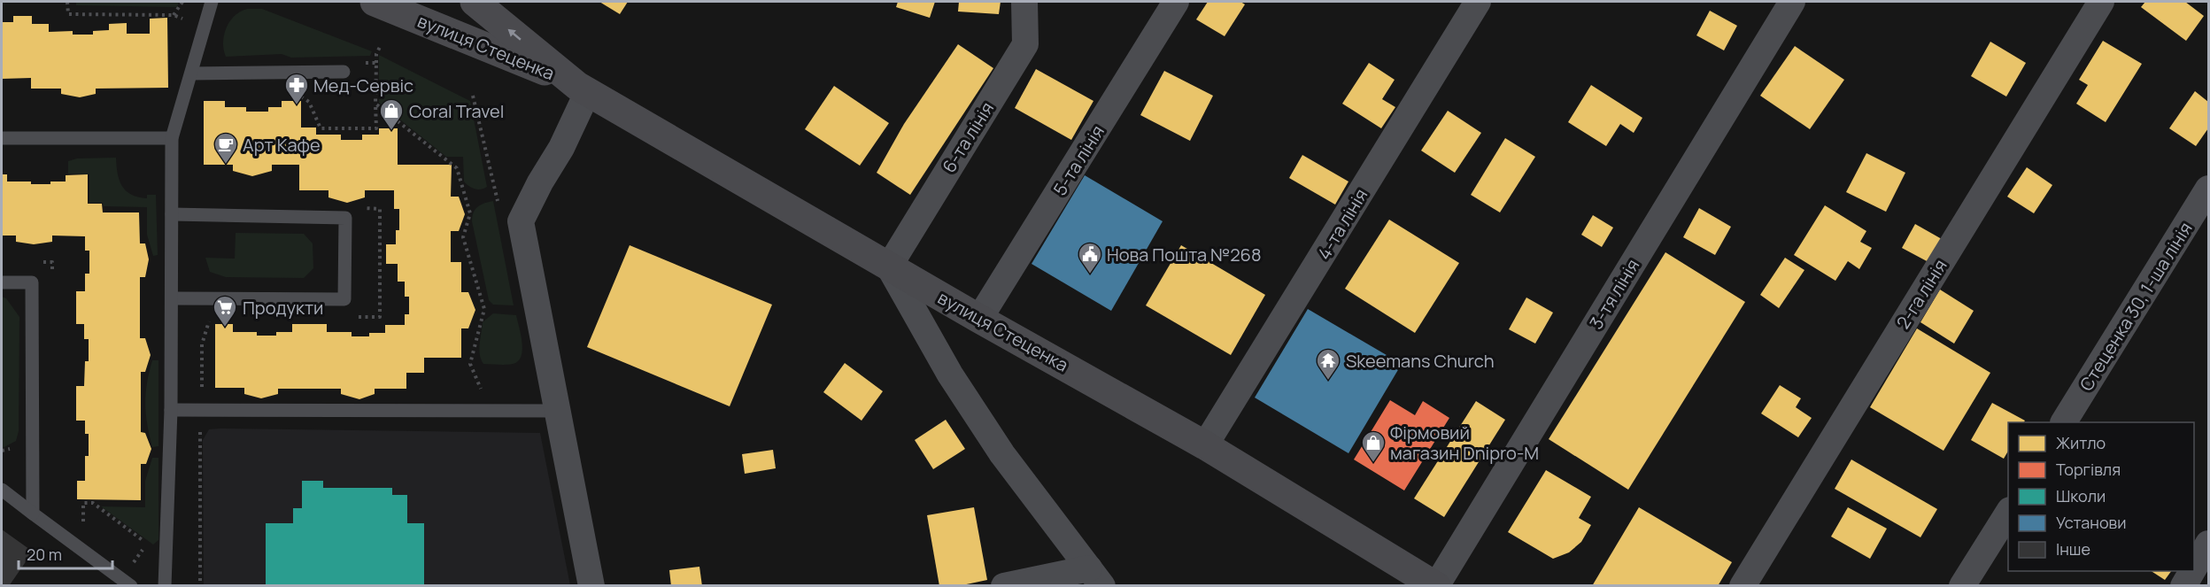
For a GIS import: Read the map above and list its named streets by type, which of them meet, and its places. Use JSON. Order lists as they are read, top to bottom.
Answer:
{
  "streets": {
    "main road": ["вулиця Стеценка"],
    "street": [
      "6-та лінія",
      "5-та лінія",
      "4-та лінія",
      "3-тя лінія",
      "2-га лінія",
      "Стеценка 30, 1-ша лінія"
    ]
  },
  "crossings": [
    ["вулиця Стеценка", "6-та лінія"],
    ["вулиця Стеценка", "5-та лінія"],
    ["вулиця Стеценка", "4-та лінія"],
    ["вулиця Стеценка", "3-тя лінія"]
  ],
  "places": {
    "pharmacy": ["Мед-Сервіс"],
    "shop": ["Coral Travel", "Фірмовий магазин Dnipro-M"],
    "cafe": ["Арт Кафе"],
    "public building": ["Нова Пошта №268"],
    "supermarket": ["Продукти"],
    "temple": ["Skeemans Church"]
  },
  "legend": [
    "Житло",
    "Торгівля",
    "Школи",
    "Установи",
    "Інше"
  ],
  "scale_bar": "20 m"
}
